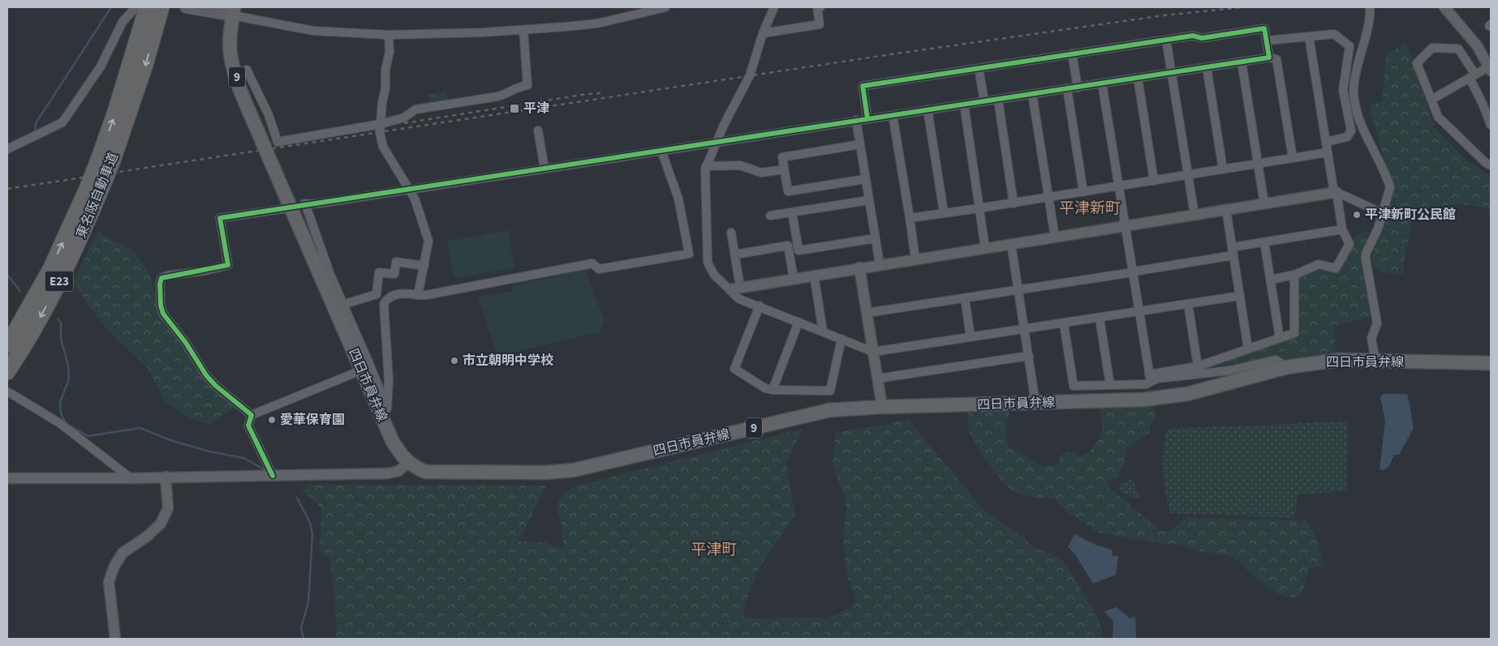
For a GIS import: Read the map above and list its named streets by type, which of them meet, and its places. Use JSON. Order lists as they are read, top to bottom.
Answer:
{
  "streets": {
    "highway": ["東名阪自動車道", "E23"],
    "main road": ["9", "四日市員弁線"]
  },
  "districts": ["平津新町", "平津町"],
  "places": {
    "transit": ["平津"],
    "other": ["平津新町公民館", "市立朝明中学校", "愛華保育園"]
  }
}
